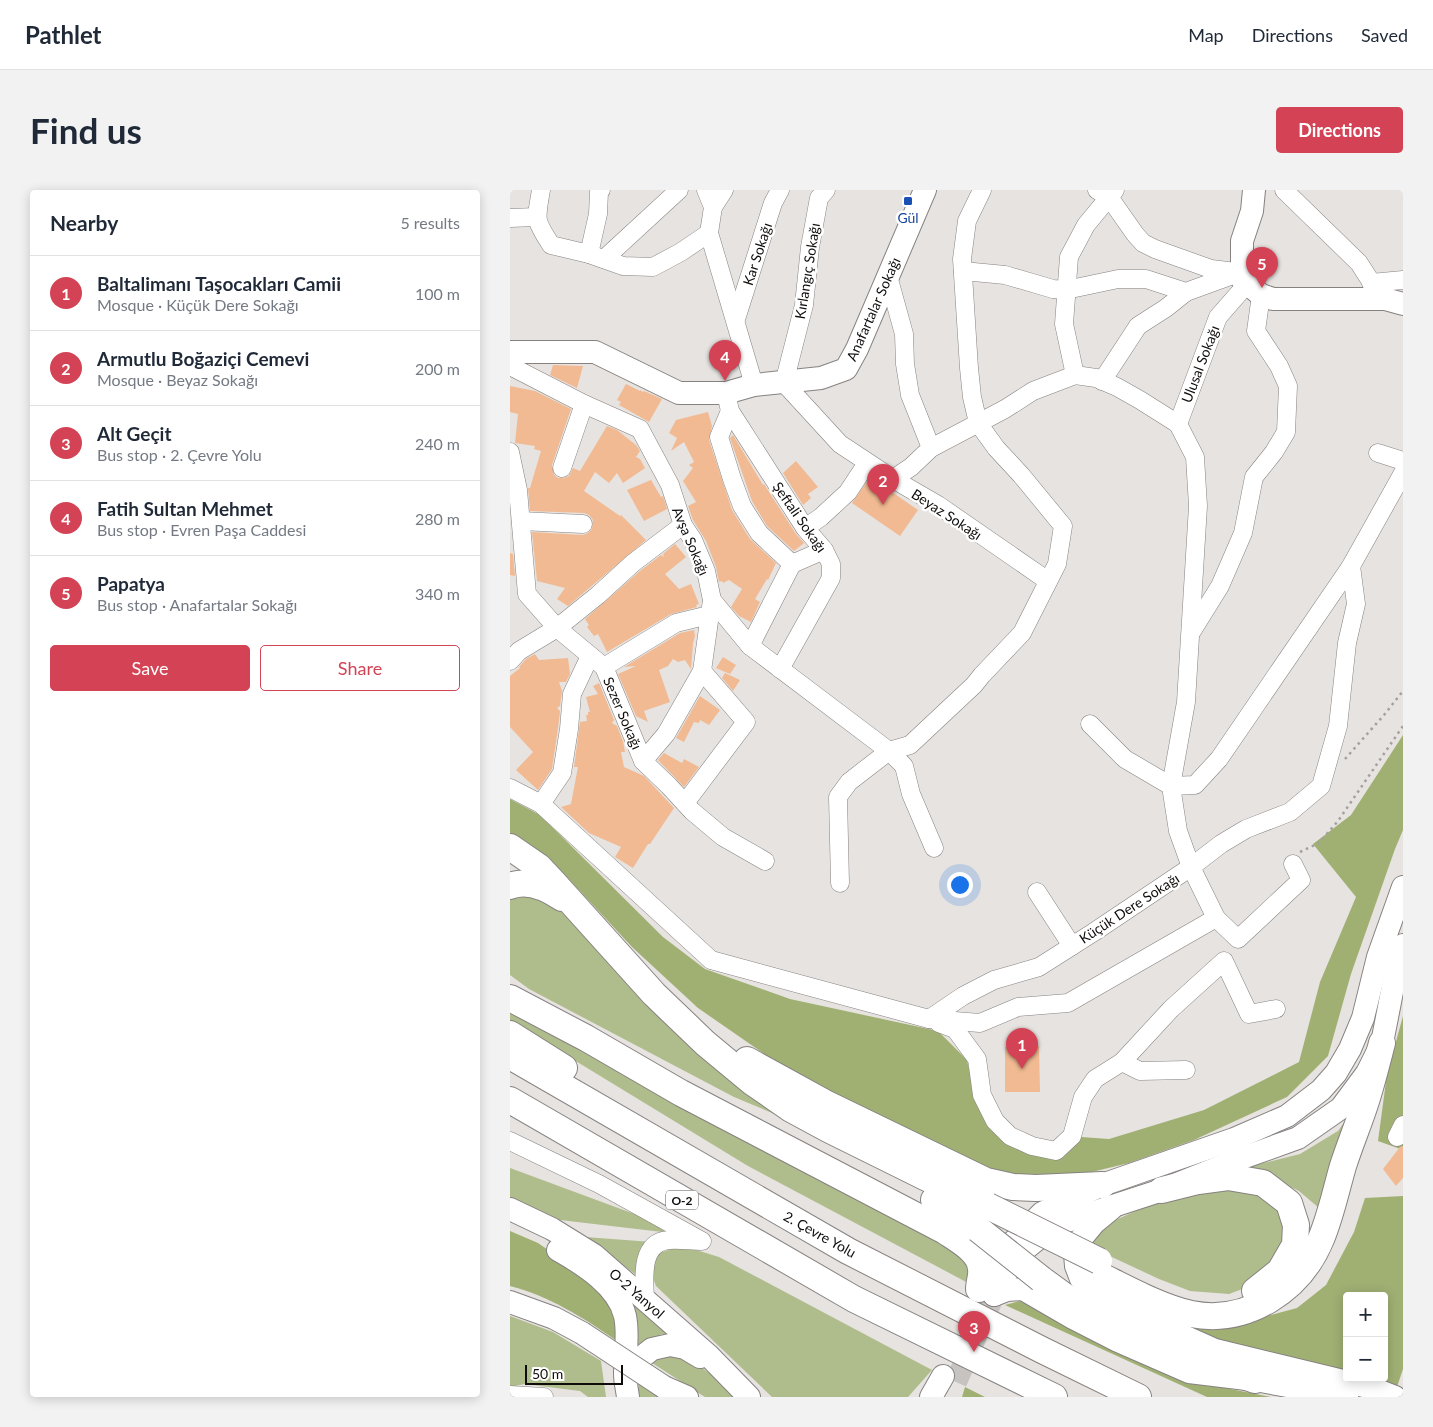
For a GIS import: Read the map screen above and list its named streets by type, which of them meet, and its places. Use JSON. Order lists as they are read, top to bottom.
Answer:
{
  "streets": {
    "highway": ["O-2", "2. Çevre Yolu"],
    "main road": ["Anafartalar Sokağı", "O-2 Yanyol"],
    "street": [
      "Kar Sokağı",
      "Kırlangıç Sokağı",
      "Ulusal Sokağı",
      "Beyaz Sokağı",
      "Şeftali Sokağı",
      "Avşa Sokağı",
      "Sezer Sokağı",
      "Küçük Dere Sokağı"
    ]
  },
  "crossings": [
    ["Kırlangıç Sokağı", "Anafartalar Sokağı"],
    ["Kırlangıç Sokağı", "Beyaz Sokağı"],
    ["Anafartalar Sokağı", "Beyaz Sokağı"],
    ["Ulusal Sokağı", "Küçük Dere Sokağı"],
    ["Şeftali Sokağı", "Avşa Sokağı"]
  ],
  "places": {
    "transit": ["Gül"]
  },
  "scale_bar": "50 m",
  "page": {
    "header": "Pathlet",
    "nav": ["Map", "Directions", "Saved"],
    "buttons": [
      "Directions",
      ["Save", "Share"]
    ],
    "title": "Find us",
    "heading": ["Nearby", "5 results"],
    "pins": [
      "5",
      "4",
      "2",
      "1",
      "3"
    ],
    "list": [
      {
        "mark": "1",
        "name": "Baltalimanı Taşocakları Camii",
        "note": "Mosque · Küçük Dere Sokağı",
        "value": "100 m"
      },
      {
        "mark": "2",
        "name": "Armutlu Boğaziçi Cemevi",
        "note": "Mosque · Beyaz Sokağı",
        "value": "200 m"
      },
      {
        "mark": "3",
        "name": "Alt Geçit",
        "note": "Bus stop · 2. Çevre Yolu",
        "value": "240 m"
      },
      {
        "mark": "4",
        "name": "Fatih Sultan Mehmet",
        "note": "Bus stop · Evren Paşa Caddesi",
        "value": "280 m"
      },
      {
        "mark": "5",
        "name": "Papatya",
        "note": "Bus stop · Anafartalar Sokağı",
        "value": "340 m"
      }
    ],
    "map_buttons": ["+", "−"],
    "scale": "50 m"
  }
}
